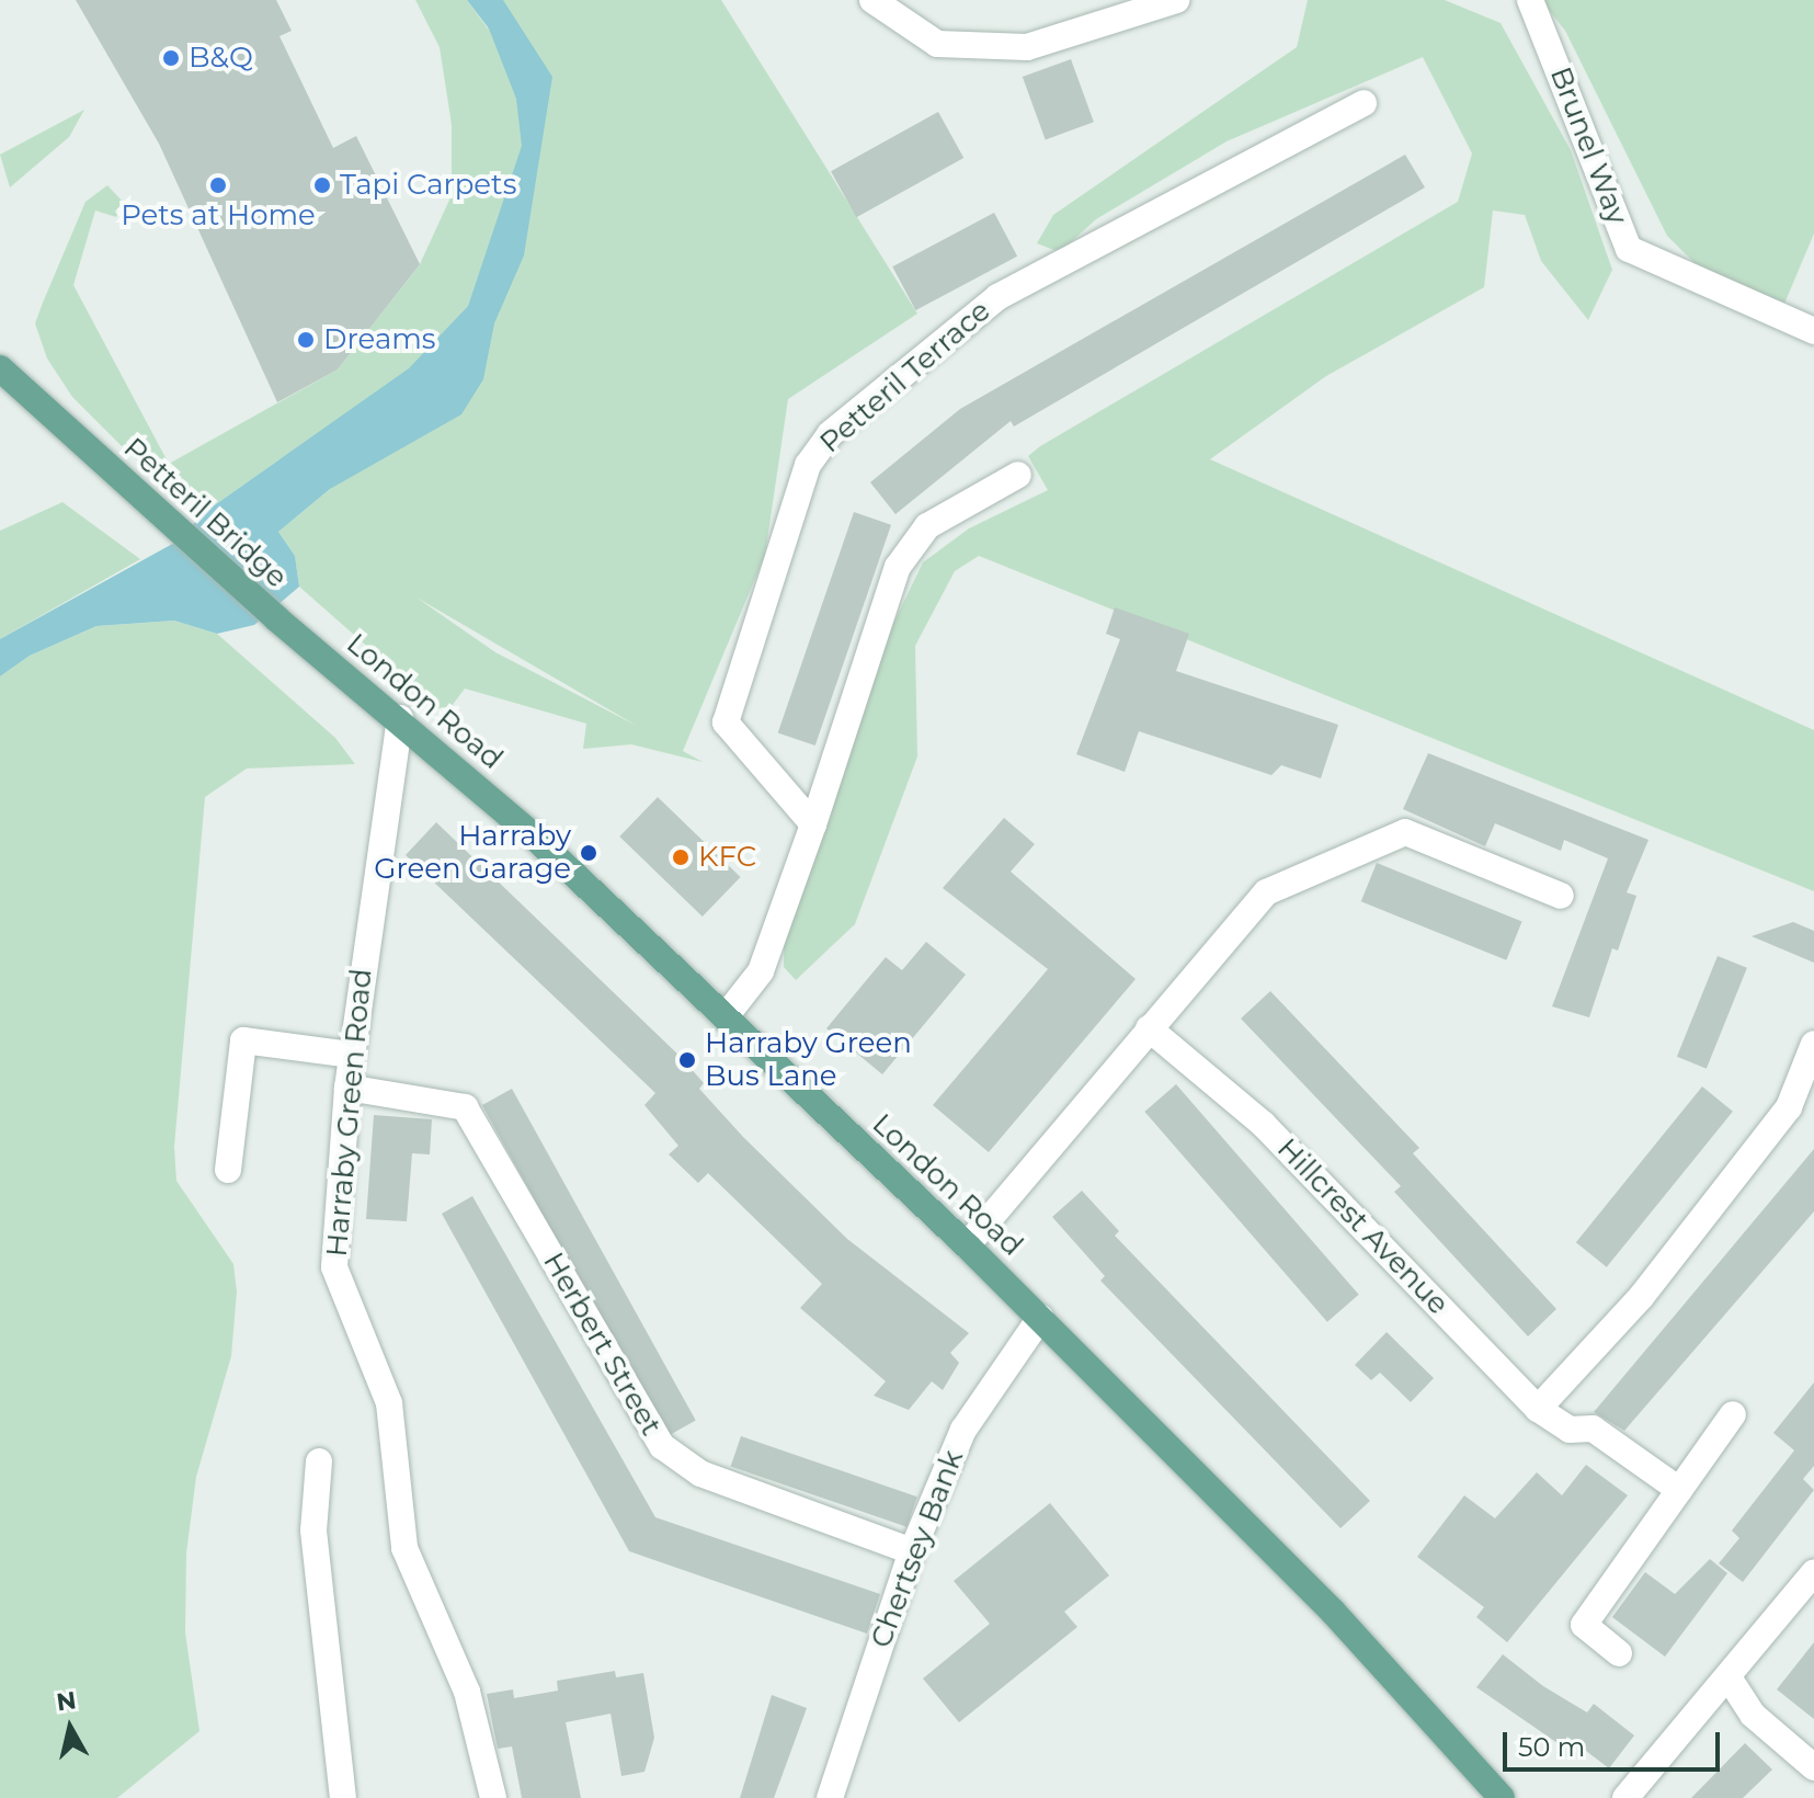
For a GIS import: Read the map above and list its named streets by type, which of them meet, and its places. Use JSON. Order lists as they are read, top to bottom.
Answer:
{
  "streets": {
    "main road": ["Petteril Bridge", "London Road"],
    "street": [
      "Brunel Way",
      "Petteril Terrace",
      "Harraby Green Road",
      "Hillcrest Avenue",
      "Herbert Street",
      "Chertsey Bank"
    ]
  },
  "crossings": [
    ["Petteril Bridge", "London Road"],
    ["London Road", "Harraby Green Road"],
    ["London Road", "Chertsey Bank"],
    ["Harraby Green Road", "Herbert Street"],
    ["Herbert Street", "Chertsey Bank"]
  ],
  "places": [
    "B&Q",
    "Pets at Home",
    "Tapi Carpets",
    "Dreams",
    "Harraby Green Garage",
    "KFC",
    "Harraby Green Bus Lane"
  ],
  "scale_bar": "50 m",
  "north": "top"
}
